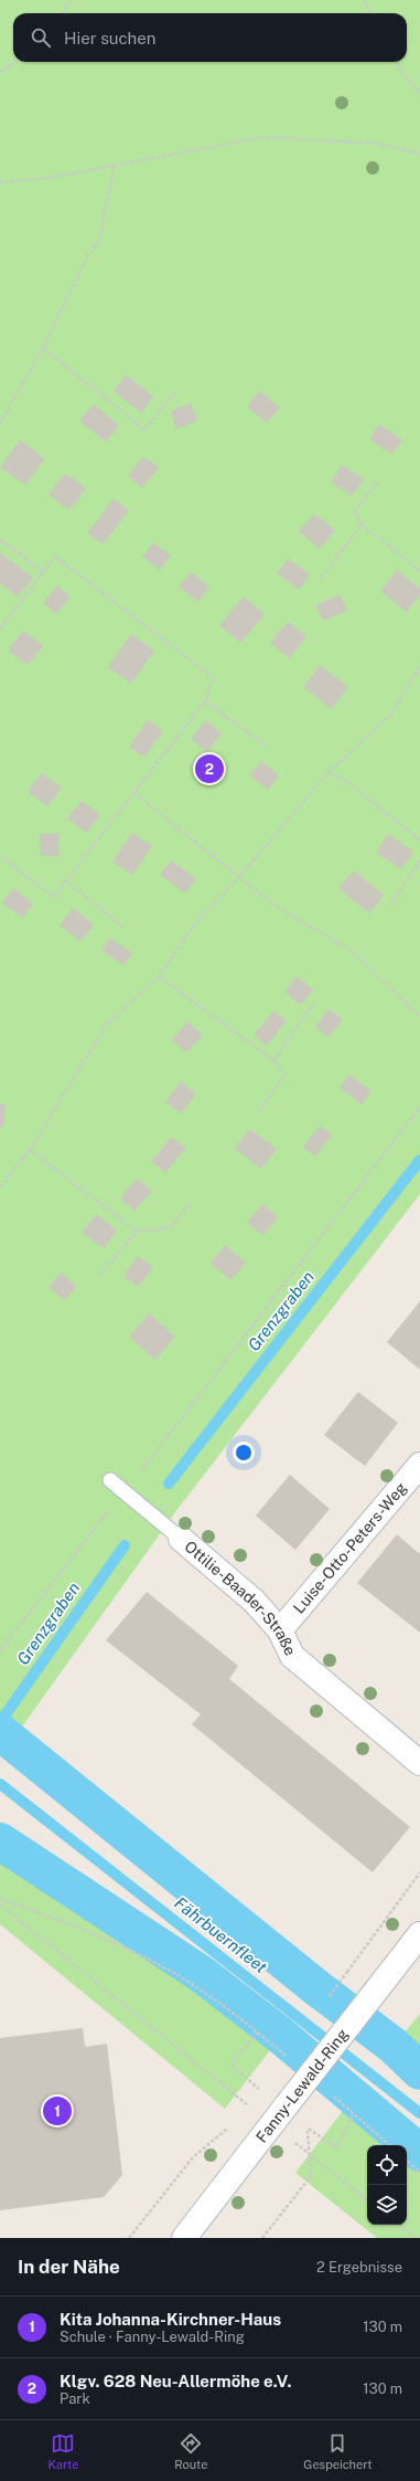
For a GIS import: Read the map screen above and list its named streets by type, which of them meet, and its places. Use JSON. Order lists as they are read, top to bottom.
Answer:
{
  "streets": {
    "street": ["Luise-Otto-Peters-Weg", "Ottilie-Baader-Straße", "Fanny-Lewald-Ring"]
  },
  "crossings": [
    ["Luise-Otto-Peters-Weg", "Ottilie-Baader-Straße"]
  ],
  "water": ["Grenzgraben", "Fährbuernfleet"],
  "page": {
    "search": "Hier suchen",
    "pins": ["2", "1"],
    "heading": ["In der Nähe", "2 Ergebnisse"],
    "list": [
      {
        "mark": "1",
        "name": "Kita Johanna-Kirchner-Haus",
        "note": "Schule · Fanny-Lewald-Ring",
        "value": "130 m"
      },
      {
        "mark": "2",
        "name": "Klgv. 628 Neu-Allermöhe e.V.",
        "note": "Park",
        "value": "130 m"
      }
    ],
    "nav": ["Karte", "Route", "Gespeichert"]
  }
}
